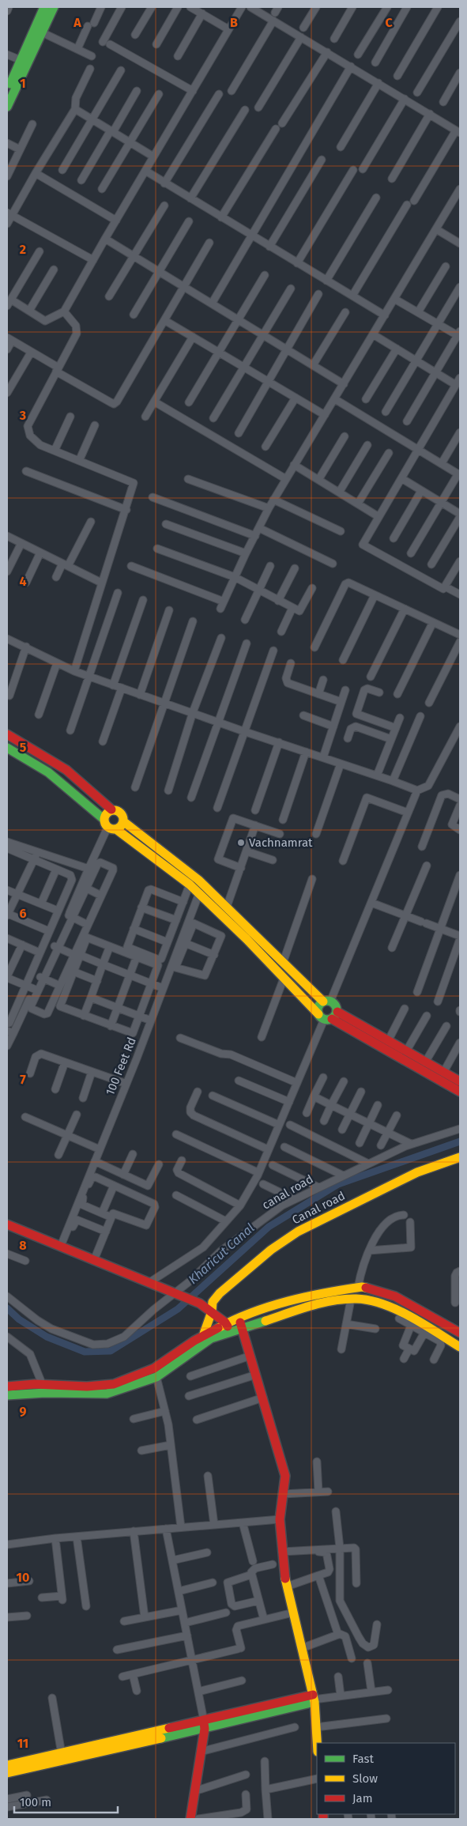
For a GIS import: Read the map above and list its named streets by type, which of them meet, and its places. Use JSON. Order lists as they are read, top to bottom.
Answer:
{
  "streets": {
    "street": ["100 Feet Rd", "canal road", "Canal road"]
  },
  "water": ["Kharicut Canal"],
  "places": ["Vachnamrat"],
  "legend": ["Fast", "Slow", "Jam"],
  "scale_bar": "100 m",
  "grid": {
    "columns": ["A", "B", "C"],
    "rows": [
      "1",
      "2",
      "3",
      "4",
      "5",
      "6",
      "7",
      "8",
      "9",
      "10",
      "11"
    ]
  }
}
